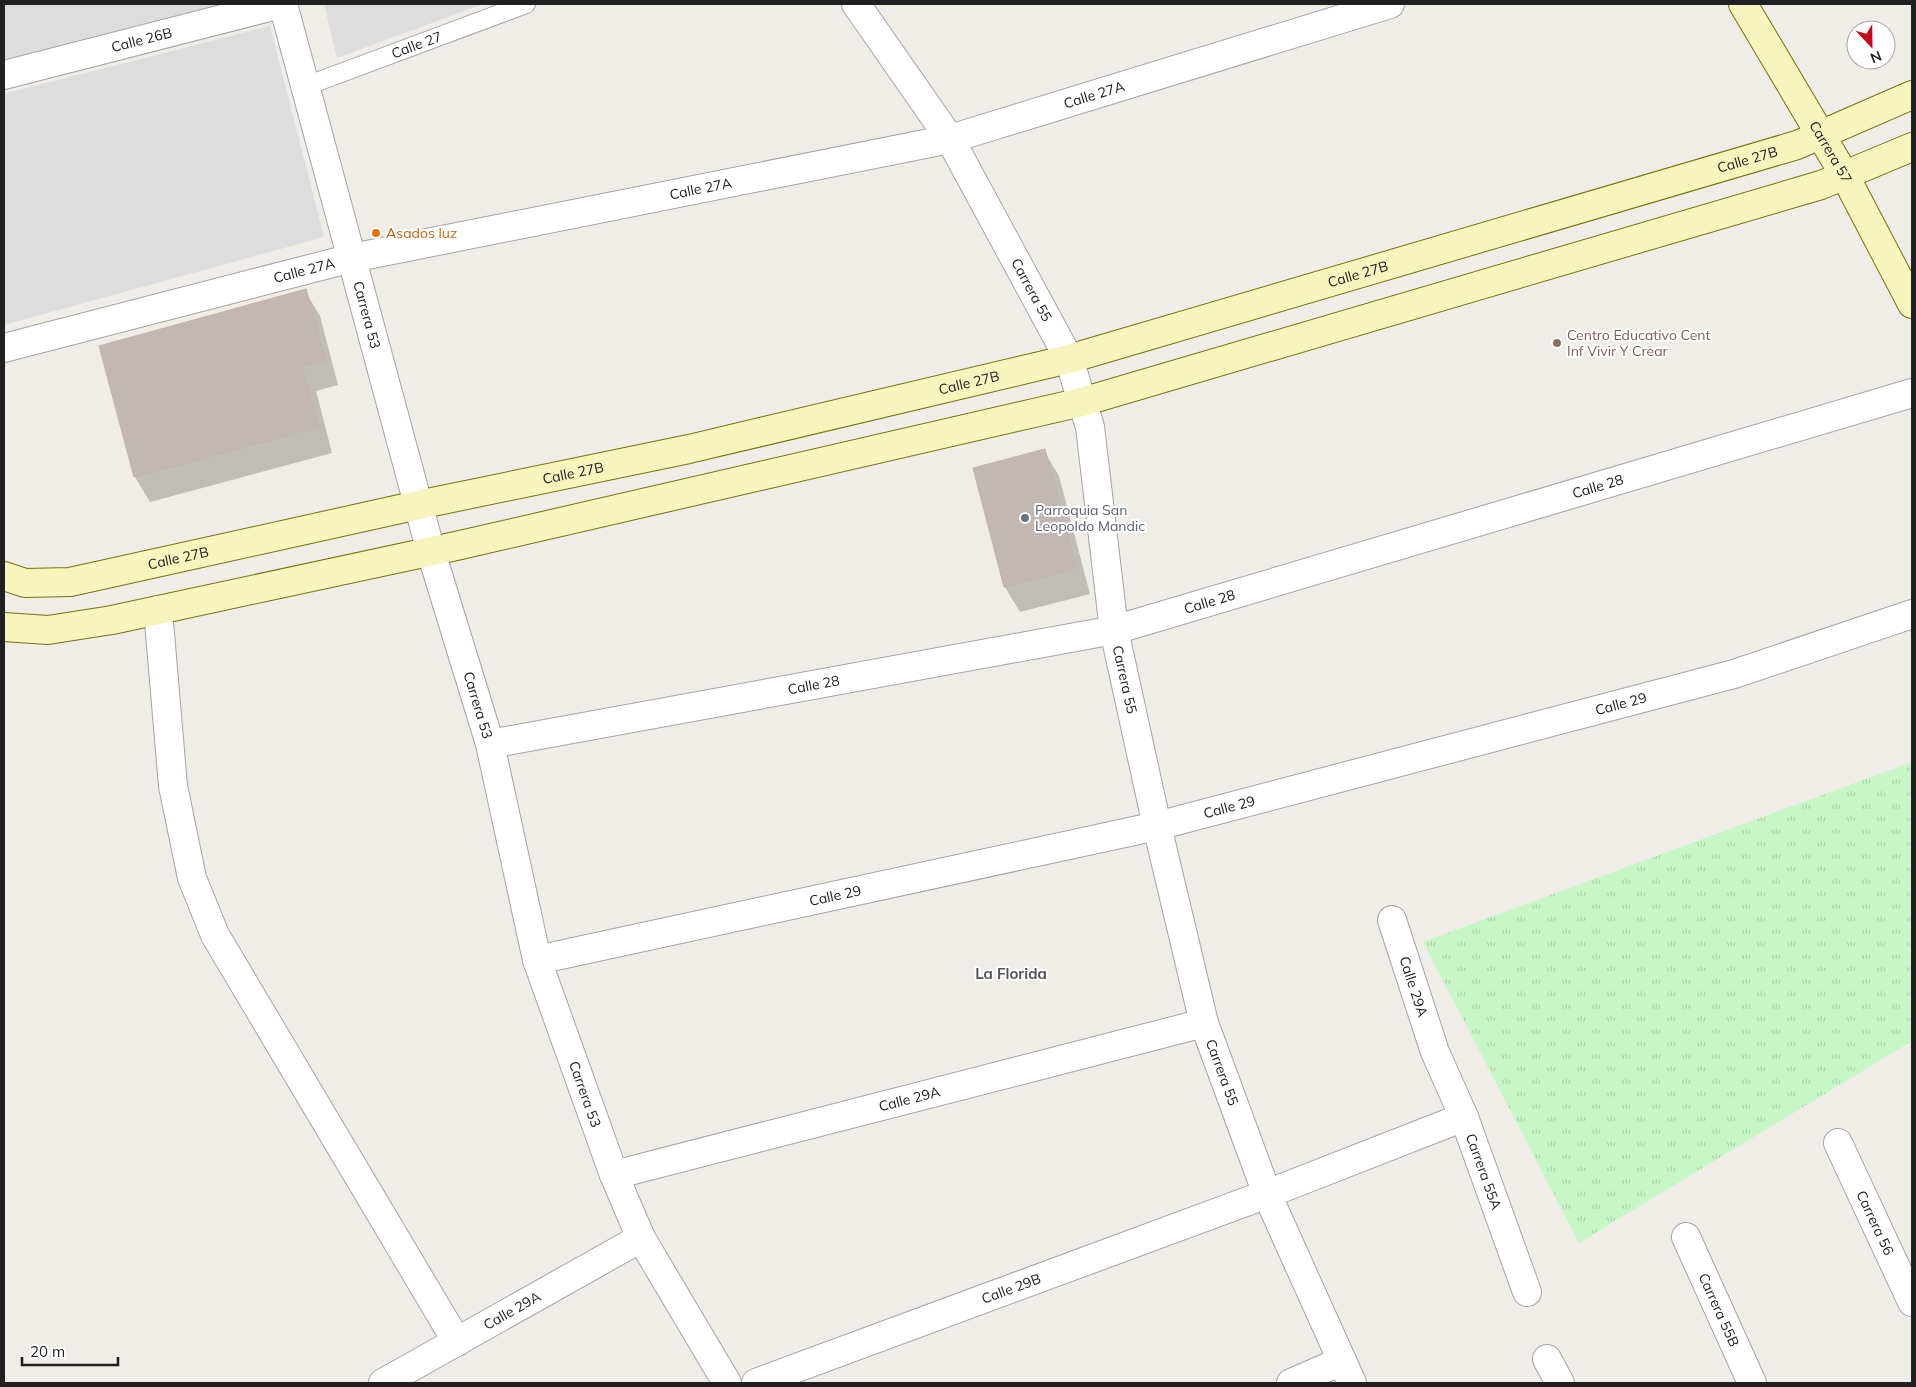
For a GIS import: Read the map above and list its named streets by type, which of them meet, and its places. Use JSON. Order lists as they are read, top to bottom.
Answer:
{
  "streets": {
    "main road": ["Carrera 57", "Calle 27B"],
    "street": [
      "Calle 26B",
      "Calle 27A",
      "Carrera 55",
      "Carrera 53",
      "Calle 28",
      "Calle 29",
      "Calle 29A",
      "Carrera 55A",
      "Carrera 56",
      "Calle 29B",
      "Carrera 55B"
    ],
    "lane": ["Calle 27"]
  },
  "crossings": [
    ["Calle 26B", "Carrera 53"],
    ["Calle 27", "Carrera 53"],
    ["Calle 27A", "Carrera 55"],
    ["Calle 27A", "Carrera 53"],
    ["Carrera 57", "Calle 27B"],
    ["Calle 27B", "Carrera 55"],
    ["Calle 27B", "Carrera 53"],
    ["Carrera 55", "Calle 28"],
    ["Carrera 55", "Calle 29"],
    ["Carrera 55", "Calle 29A"],
    ["Carrera 55", "Calle 29B"],
    ["Carrera 53", "Calle 28"],
    ["Carrera 53", "Calle 29"],
    ["Carrera 53", "Calle 29A"],
    ["Calle 29A", "Carrera 55A"],
    ["Carrera 55A", "Calle 29B"]
  ],
  "districts": ["La Florida"],
  "places": ["Asados luz", "Centro Educativo Cent Inf Vivir Y Crear", "Parroquia San Leopoldo Mandic"],
  "scale_bar": "20 m",
  "north": "bottom"
}
